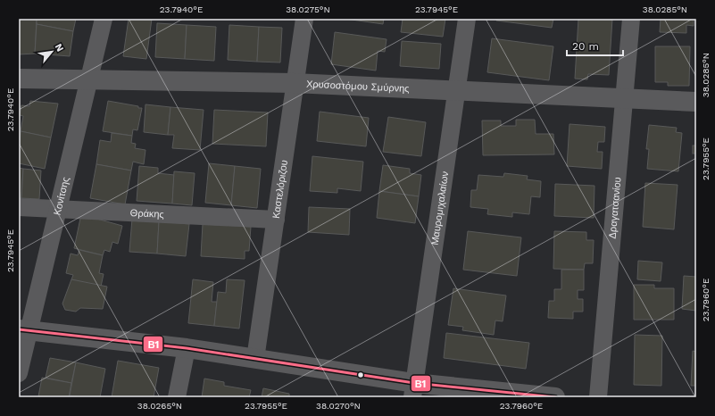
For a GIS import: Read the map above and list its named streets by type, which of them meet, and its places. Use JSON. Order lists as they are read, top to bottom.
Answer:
{
  "streets": {
    "street": [
      "Χρυσοστόμου Σμύρνης",
      "Καστελόριζου",
      "Κονίτσης",
      "Μαυρομιχαλαίων",
      "Δραγατσανίου",
      "Θράκης"
    ]
  },
  "crossings": [
    ["Χρυσοστόμου Σμύρνης", "Καστελόριζου"],
    ["Χρυσοστόμου Σμύρνης", "Κονίτσης"],
    ["Χρυσοστόμου Σμύρνης", "Μαυρομιχαλαίων"],
    ["Χρυσοστόμου Σμύρνης", "Δραγατσανίου"],
    ["Καστελόριζου", "Θράκης"],
    ["Κονίτσης", "Θράκης"]
  ],
  "lines": ["transit line Β1"],
  "scale_bar": "20 m",
  "north": "top right",
  "coordinates": [
    "23.7940°E",
    "38.0275°N",
    "23.7945°E",
    "38.0285°N",
    "23.7955°E",
    "23.7960°E",
    "38.0265°N",
    "38.0270°N"
  ]
}
